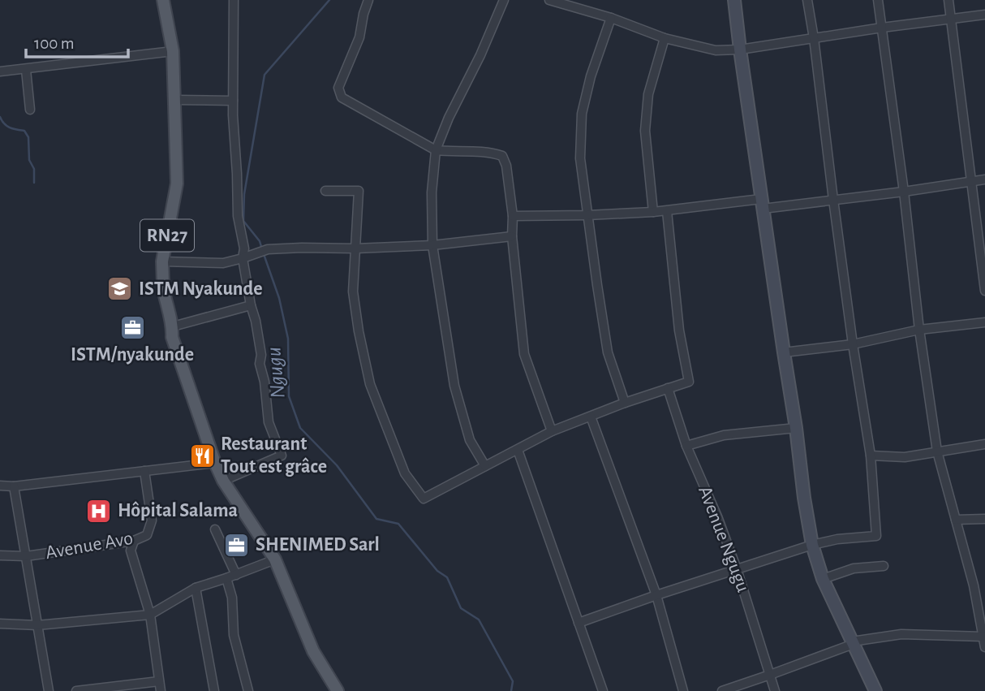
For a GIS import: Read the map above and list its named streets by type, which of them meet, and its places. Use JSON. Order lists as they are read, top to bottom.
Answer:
{
  "streets": {
    "main road": ["RN27"],
    "street": ["Avenue Ngugu", "Avenue Avo"]
  },
  "water": ["Ngugu"],
  "places": {
    "school or university": ["ISTM Nyakunde"],
    "office": ["ISTM/nyakunde", "SHENIMED Sarl"],
    "restaurant": ["Restaurant Tout est grâce"],
    "hospital": ["Hôpital Salama"]
  },
  "scale_bar": "100 m"
}
